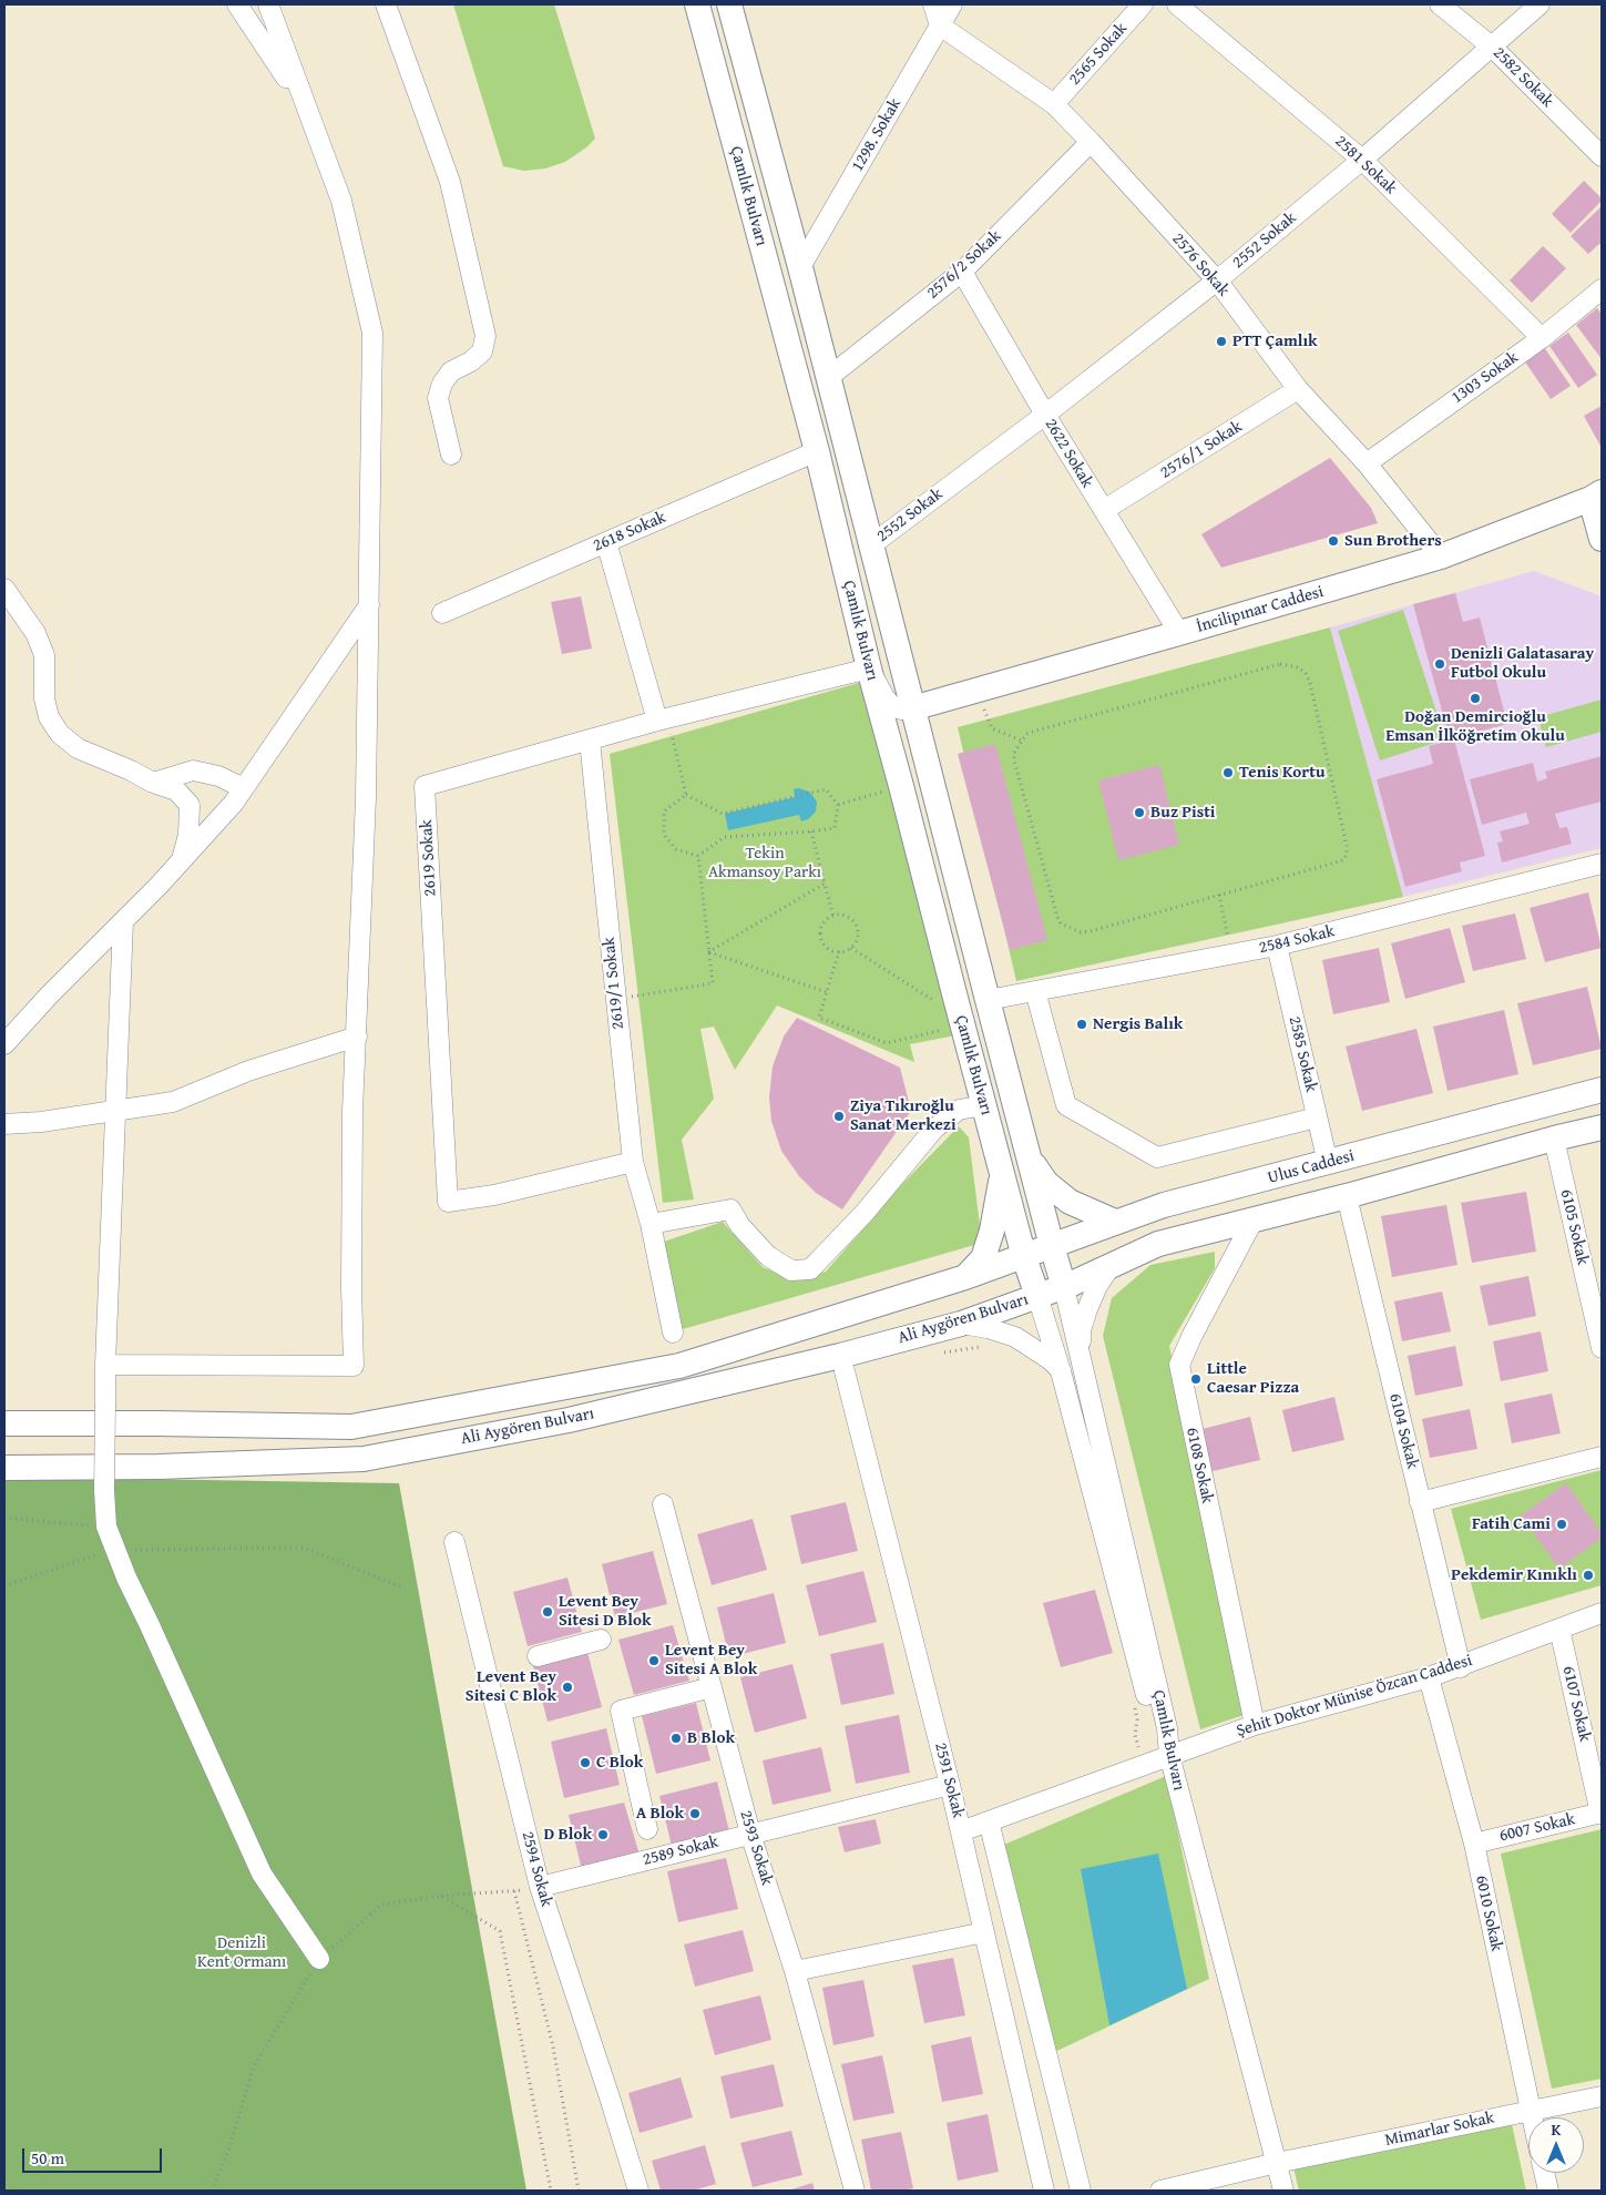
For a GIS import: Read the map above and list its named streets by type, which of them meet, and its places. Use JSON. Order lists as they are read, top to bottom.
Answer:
{
  "streets": {
    "main road": [
      "Çamlık Bulvarı",
      "İncilipınar Caddesi",
      "Ulus Caddesi",
      "Ali Aygören Bulvarı"
    ],
    "street": [
      "2565 Sokak",
      "2582 Sokak",
      "1298. Sokak",
      "2581 Sokak",
      "2552 Sokak",
      "2576/2 Sokak",
      "2576 Sokak",
      "1303 Sokak",
      "2576/1 Sokak",
      "2622 Sokak",
      "2618 Sokak",
      "2619 Sokak",
      "2584 Sokak",
      "2619/1 Sokak",
      "2585 Sokak",
      "6105 Sokak",
      "6104 Sokak",
      "6108 Sokak",
      "Şehit Doktor Münise Özcan Caddesi",
      "6107 Sokak",
      "2591 Sokak",
      "6007 Sokak",
      "2593 Sokak",
      "2589 Sokak",
      "2594 Sokak",
      "6010 Sokak",
      "Mimarlar Sokak"
    ]
  },
  "crossings": [
    ["2565 Sokak", "2576 Sokak"],
    ["2582 Sokak", "2552 Sokak"],
    ["1298. Sokak", "Çamlık Bulvarı"],
    ["1298. Sokak", "2576 Sokak"],
    ["2581 Sokak", "2552 Sokak"],
    ["2581 Sokak", "1303 Sokak"],
    ["Çamlık Bulvarı", "2552 Sokak"],
    ["Çamlık Bulvarı", "2576/2 Sokak"],
    ["Çamlık Bulvarı", "2618 Sokak"],
    ["Çamlık Bulvarı", "İncilipınar Caddesi"],
    ["Çamlık Bulvarı", "2619 Sokak"],
    ["Çamlık Bulvarı", "2584 Sokak"],
    ["Çamlık Bulvarı", "Ulus Caddesi"],
    ["Çamlık Bulvarı", "Ali Aygören Bulvarı"],
    ["Çamlık Bulvarı", "Şehit Doktor Münise Özcan Caddesi"],
    ["Çamlık Bulvarı", "Mimarlar Sokak"],
    ["2552 Sokak", "2576 Sokak"],
    ["2552 Sokak", "2622 Sokak"],
    ["2576/2 Sokak", "2576 Sokak"],
    ["2576/2 Sokak", "2622 Sokak"],
    ["2576 Sokak", "1303 Sokak"],
    ["2576 Sokak", "2576/1 Sokak"],
    ["2576 Sokak", "İncilipınar Caddesi"],
    ["2576/1 Sokak", "2622 Sokak"],
    ["2622 Sokak", "İncilipınar Caddesi"],
    ["2619 Sokak", "2619/1 Sokak"],
    ["2584 Sokak", "2585 Sokak"],
    ["2585 Sokak", "Ulus Caddesi"],
    ["Ulus Caddesi", "Ali Aygören Bulvarı"],
    ["6104 Sokak", "Şehit Doktor Münise Özcan Caddesi"],
    ["6108 Sokak", "Şehit Doktor Münise Özcan Caddesi"],
    ["Şehit Doktor Münise Özcan Caddesi", "6107 Sokak"],
    ["Şehit Doktor Münise Özcan Caddesi", "2591 Sokak"],
    ["Şehit Doktor Münise Özcan Caddesi", "6010 Sokak"],
    ["6107 Sokak", "6007 Sokak"],
    ["2591 Sokak", "2589 Sokak"],
    ["6007 Sokak", "6010 Sokak"],
    ["2593 Sokak", "2589 Sokak"],
    ["2589 Sokak", "2594 Sokak"],
    ["6010 Sokak", "Mimarlar Sokak"]
  ],
  "parks": ["Tekin Akmansoy Parkı", "Denizli Kent Ormanı"],
  "places": [
    "PTT Çamlık",
    "Sun Brothers",
    "Denizli Galatasaray Futbol Okulu",
    "Doğan Demircioğlu Emsan İlköğretim Okulu",
    "Tenis Kortu",
    "Buz Pisti",
    "Nergis Balık",
    "Ziya Tıkıroğlu Sanat Merkezi",
    "Little Caesar Pizza",
    "Fatih Cami",
    "Pekdemir Kınıklı",
    "Levent Bey Sitesi D Blok",
    "Levent Bey Sitesi A Blok",
    "Levent Bey Sitesi C Blok",
    "B Blok",
    "C Blok",
    "A Blok",
    "D Blok"
  ],
  "scale_bar": "50 m",
  "north": "top"
}
